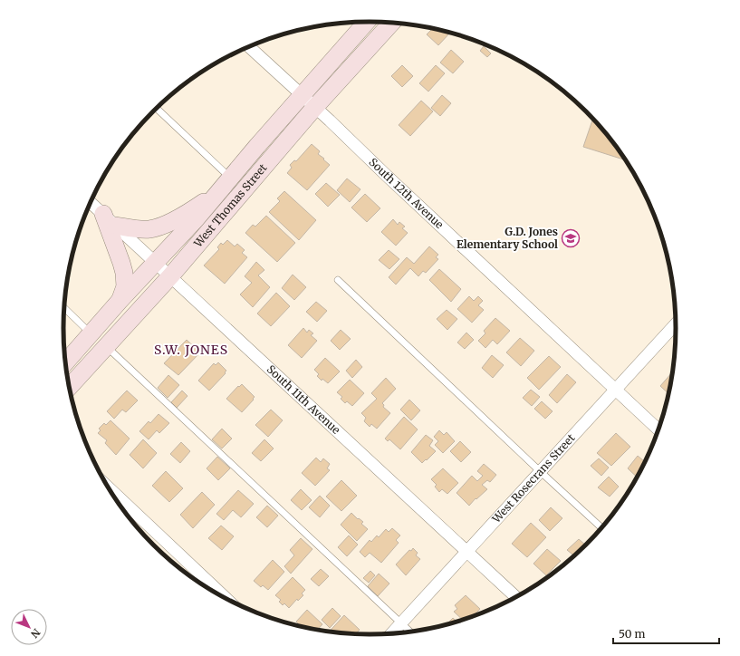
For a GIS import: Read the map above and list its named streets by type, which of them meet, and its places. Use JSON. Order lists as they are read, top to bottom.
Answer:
{
  "streets": {
    "main road": ["West Thomas Street"],
    "street": ["South 12th Avenue", "South 11th Avenue", "West Rosecrans Street"]
  },
  "crossings": [
    ["South 12th Avenue", "West Thomas Street"],
    ["South 12th Avenue", "West Rosecrans Street"],
    ["West Thomas Street", "South 11th Avenue"],
    ["South 11th Avenue", "West Rosecrans Street"]
  ],
  "districts": ["S.W. JONES"],
  "places": {
    "school or university": ["G.D. Jones Elementary School"]
  },
  "scale_bar": "50 m",
  "north": "bottom right"
}
